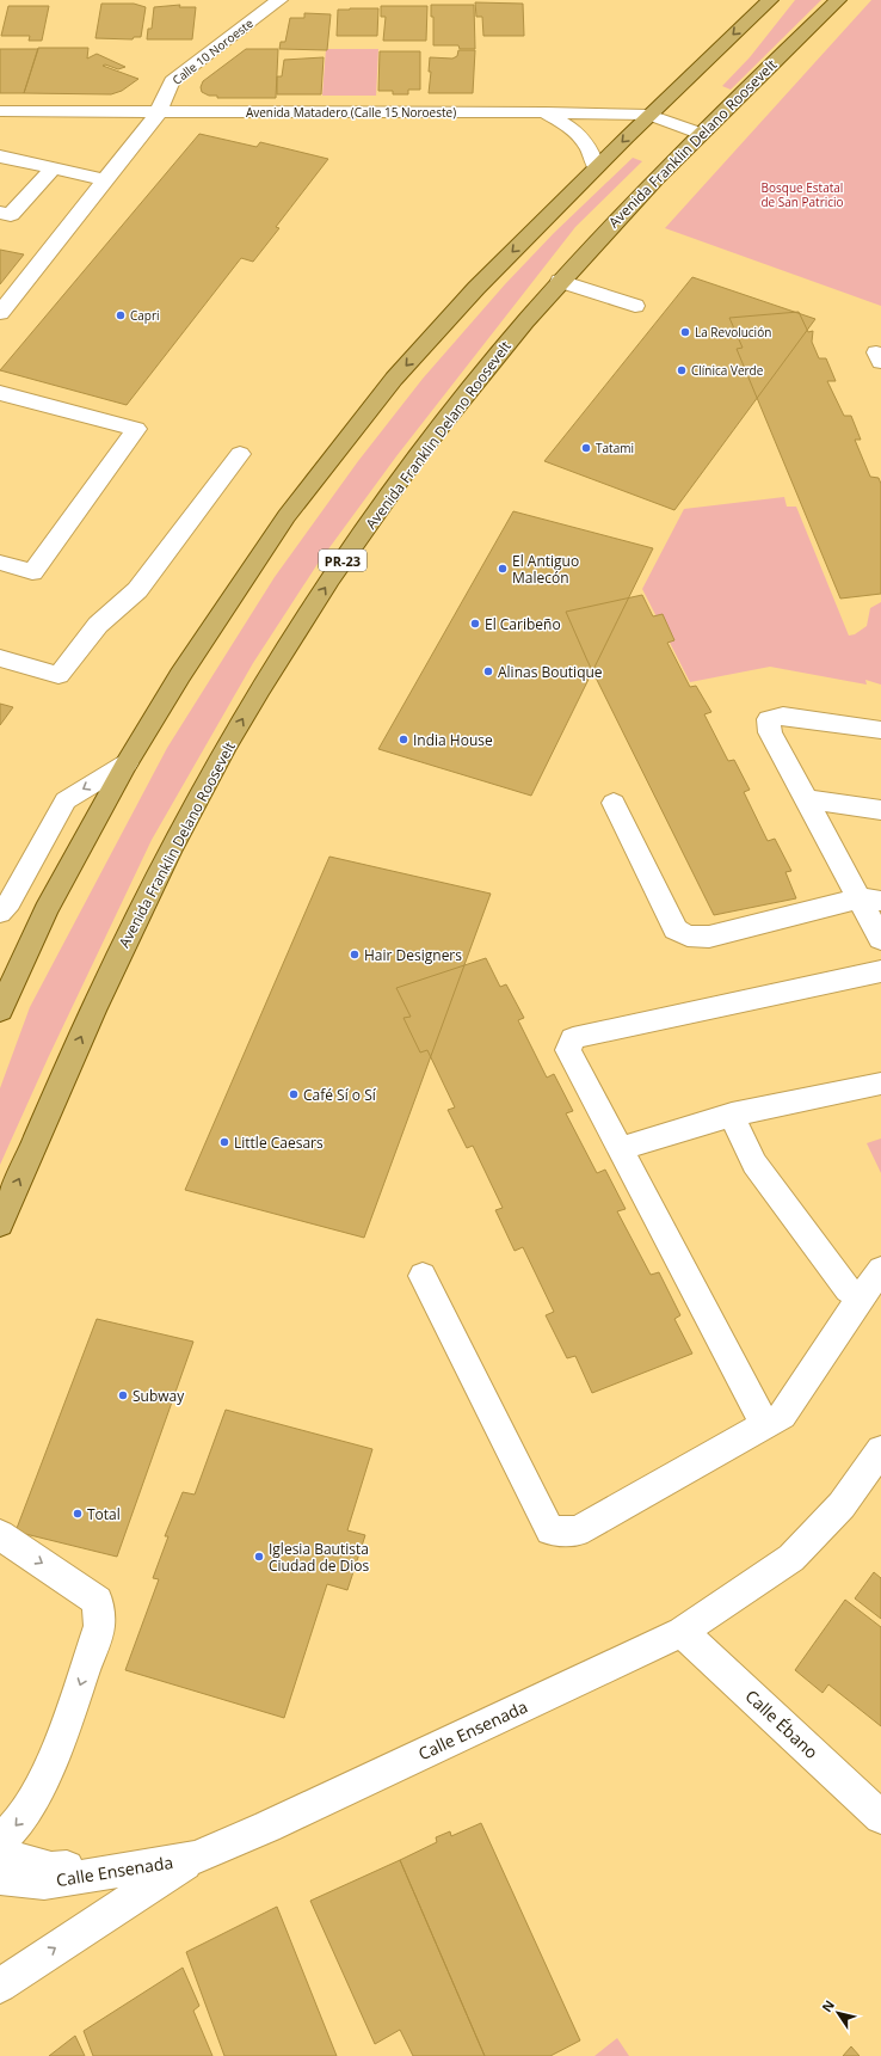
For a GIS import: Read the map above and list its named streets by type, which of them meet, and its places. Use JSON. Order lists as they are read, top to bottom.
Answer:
{
  "streets": {
    "main road": ["Avenida Franklin Delano Roosevelt", "PR-23"],
    "street": [
      "Calle 10 Noroeste",
      "Avenida Matadero (Calle 15 Noroeste)",
      "Calle Ébano",
      "Calle Ensenada"
    ]
  },
  "crossings": [
    ["Calle 10 Noroeste", "Avenida Matadero (Calle 15 Noroeste)"],
    ["Avenida Matadero (Calle 15 Noroeste)", "Avenida Franklin Delano Roosevelt"],
    ["Calle Ébano", "Calle Ensenada"]
  ],
  "parks": ["Bosque Estatal de San Patricio"],
  "places": [
    "Capri",
    "La Revolución",
    "Clínica Verde",
    "Tatami",
    "El Antiguo Malecón",
    "El Caribeño",
    "Alinas Boutique",
    "India House",
    "Hair Designers",
    "Café Sí o Sí",
    "Little Caesars",
    "Subway",
    "Total",
    "Iglesia Bautista Ciudad de Dios"
  ],
  "north": "top left"
}
